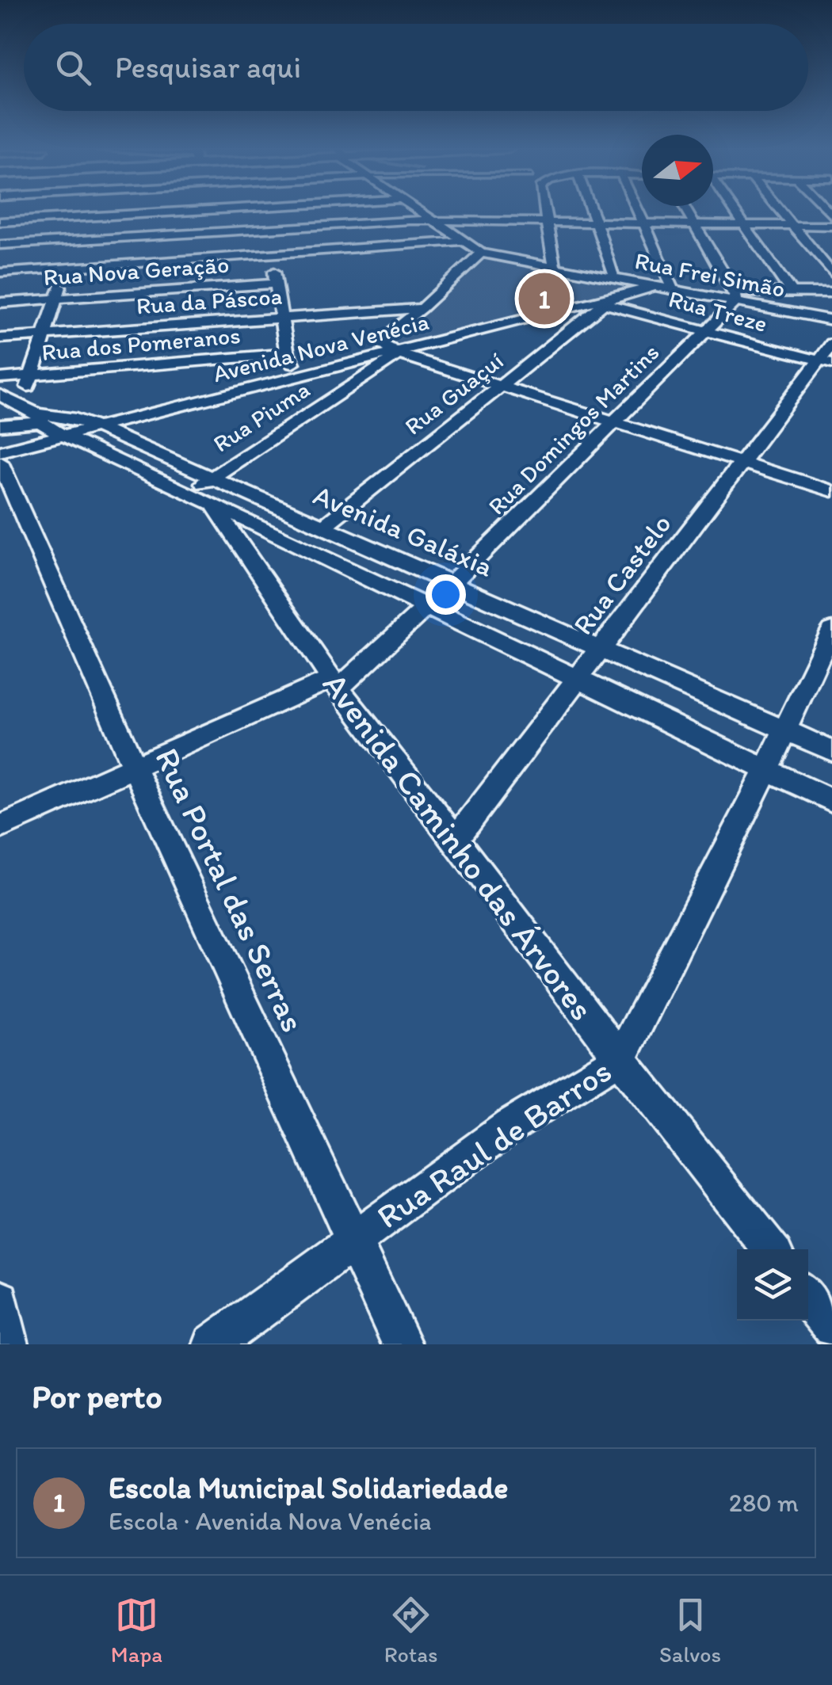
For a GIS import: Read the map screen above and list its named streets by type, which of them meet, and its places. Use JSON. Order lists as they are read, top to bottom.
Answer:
{
  "streets": {
    "street": [
      "Rua Nova Geração",
      "Rua Frei Simão",
      "Rua da Páscoa",
      "Rua Treze",
      "Rua dos Pomeranos",
      "Avenida Nova Venécia",
      "Rua Guaçuí",
      "Rua Piuma",
      "Rua Domingos Martins",
      "Avenida Galáxia",
      "Rua Castelo",
      "Avenida Caminho das Árvores",
      "Rua Portal das Serras",
      "Rua Raul de Barros"
    ]
  },
  "crossings": [
    ["Rua Frei Simão", "Rua Treze"],
    ["Rua Frei Simão", "Avenida Nova Venécia"],
    ["Rua Frei Simão", "Rua Domingos Martins"],
    ["Rua Treze", "Avenida Nova Venécia"],
    ["Rua Treze", "Rua Guaçuí"],
    ["Rua Treze", "Rua Domingos Martins"],
    ["Rua Treze", "Rua Castelo"],
    ["Rua dos Pomeranos", "Avenida Nova Venécia"],
    ["Avenida Nova Venécia", "Rua Guaçuí"],
    ["Avenida Nova Venécia", "Rua Piuma"],
    ["Avenida Nova Venécia", "Avenida Galáxia"],
    ["Rua Guaçuí", "Avenida Galáxia"],
    ["Rua Piuma", "Avenida Galáxia"],
    ["Rua Piuma", "Avenida Caminho das Árvores"],
    ["Rua Domingos Martins", "Avenida Galáxia"],
    ["Rua Domingos Martins", "Avenida Caminho das Árvores"],
    ["Rua Domingos Martins", "Rua Portal das Serras"],
    ["Avenida Galáxia", "Rua Castelo"],
    ["Avenida Galáxia", "Avenida Caminho das Árvores"],
    ["Avenida Galáxia", "Rua Raul de Barros"],
    ["Rua Castelo", "Avenida Caminho das Árvores"],
    ["Avenida Caminho das Árvores", "Rua Raul de Barros"],
    ["Rua Portal das Serras", "Rua Raul de Barros"]
  ],
  "north": "right",
  "page": {
    "search": "Pesquisar aqui",
    "pins": "1",
    "heading": "Por perto",
    "list": [
      {
        "mark": "1",
        "name": "Escola Municipal Solidariedade",
        "note": "Escola · Avenida Nova Venécia",
        "value": "280 m"
      }
    ],
    "nav": ["Mapa", "Rotas", "Salvos"]
  }
}
